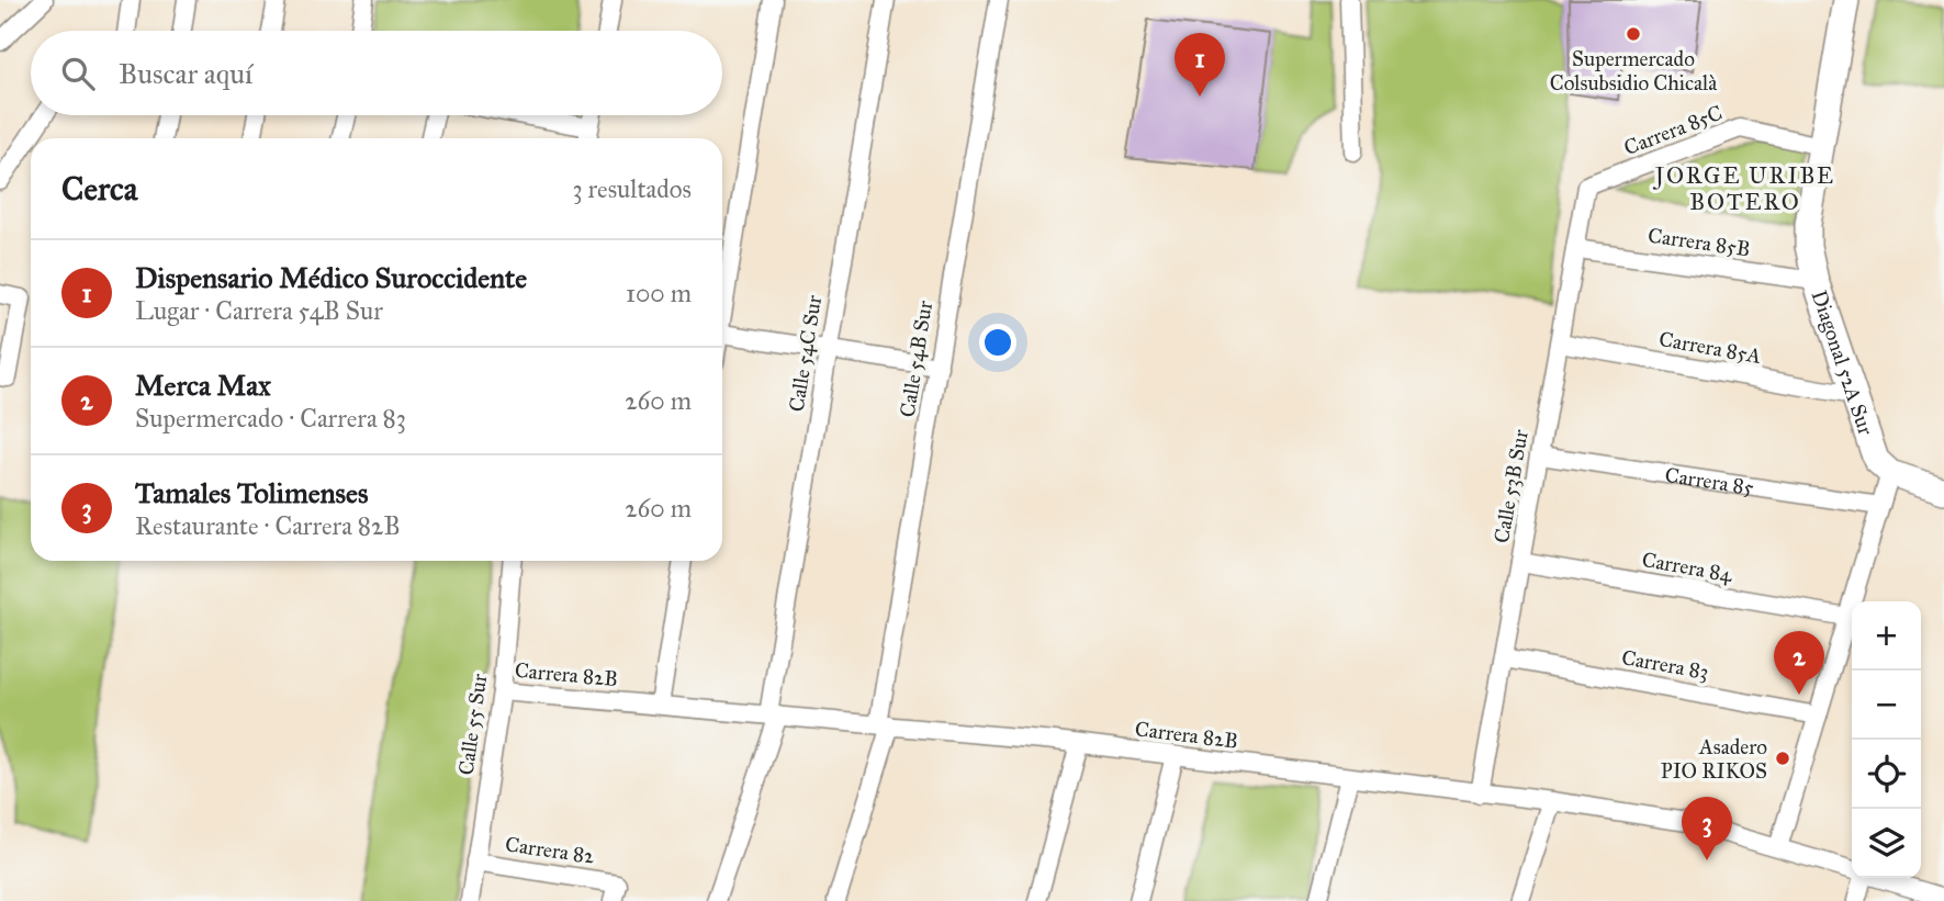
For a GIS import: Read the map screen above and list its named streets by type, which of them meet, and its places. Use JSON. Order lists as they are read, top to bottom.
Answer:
{
  "streets": {
    "street": [
      "Carrera 85C",
      "Carrera 85B",
      "Carrera 85A",
      "Calle 54C Sur",
      "Calle 54B Sur",
      "Diagonal 52A Sur",
      "Carrera 85",
      "Calle 53B Sur",
      "Carrera 84",
      "Carrera 83",
      "Carrera 82B",
      "Calle 55 Sur",
      "Carrera 82"
    ]
  },
  "crossings": [
    ["Carrera 85C", "Diagonal 52A Sur"],
    ["Carrera 85C", "Calle 53B Sur"],
    ["Carrera 85B", "Diagonal 52A Sur"],
    ["Carrera 85B", "Calle 53B Sur"],
    ["Carrera 85A", "Diagonal 52A Sur"],
    ["Carrera 85A", "Calle 53B Sur"],
    ["Calle 54C Sur", "Carrera 82B"],
    ["Calle 54B Sur", "Carrera 82B"],
    ["Carrera 85", "Calle 53B Sur"],
    ["Calle 53B Sur", "Carrera 84"],
    ["Calle 53B Sur", "Carrera 83"],
    ["Calle 53B Sur", "Carrera 82B"],
    ["Carrera 82B", "Calle 55 Sur"],
    ["Calle 55 Sur", "Carrera 82"]
  ],
  "districts": ["JORGE URIBE BOTERO"],
  "places": ["Supermercado Colsubsidio Chicalà", "Asadero PIO RIKOS"],
  "page": {
    "search": "Buscar aquí",
    "pins": ["1", "2", "3"],
    "heading": ["Cerca", "3 resultados"],
    "list": [
      {
        "mark": "1",
        "name": "Dispensario Médico Suroccidente",
        "note": "Lugar · Carrera 54B Sur",
        "value": "100 m"
      },
      {
        "mark": "2",
        "name": "Merca Max",
        "note": "Supermercado · Carrera 83",
        "value": "260 m"
      },
      {
        "mark": "3",
        "name": "Tamales Tolimenses",
        "note": "Restaurante · Carrera 82B",
        "value": "260 m"
      }
    ],
    "map_buttons": ["+", "−"]
  }
}
